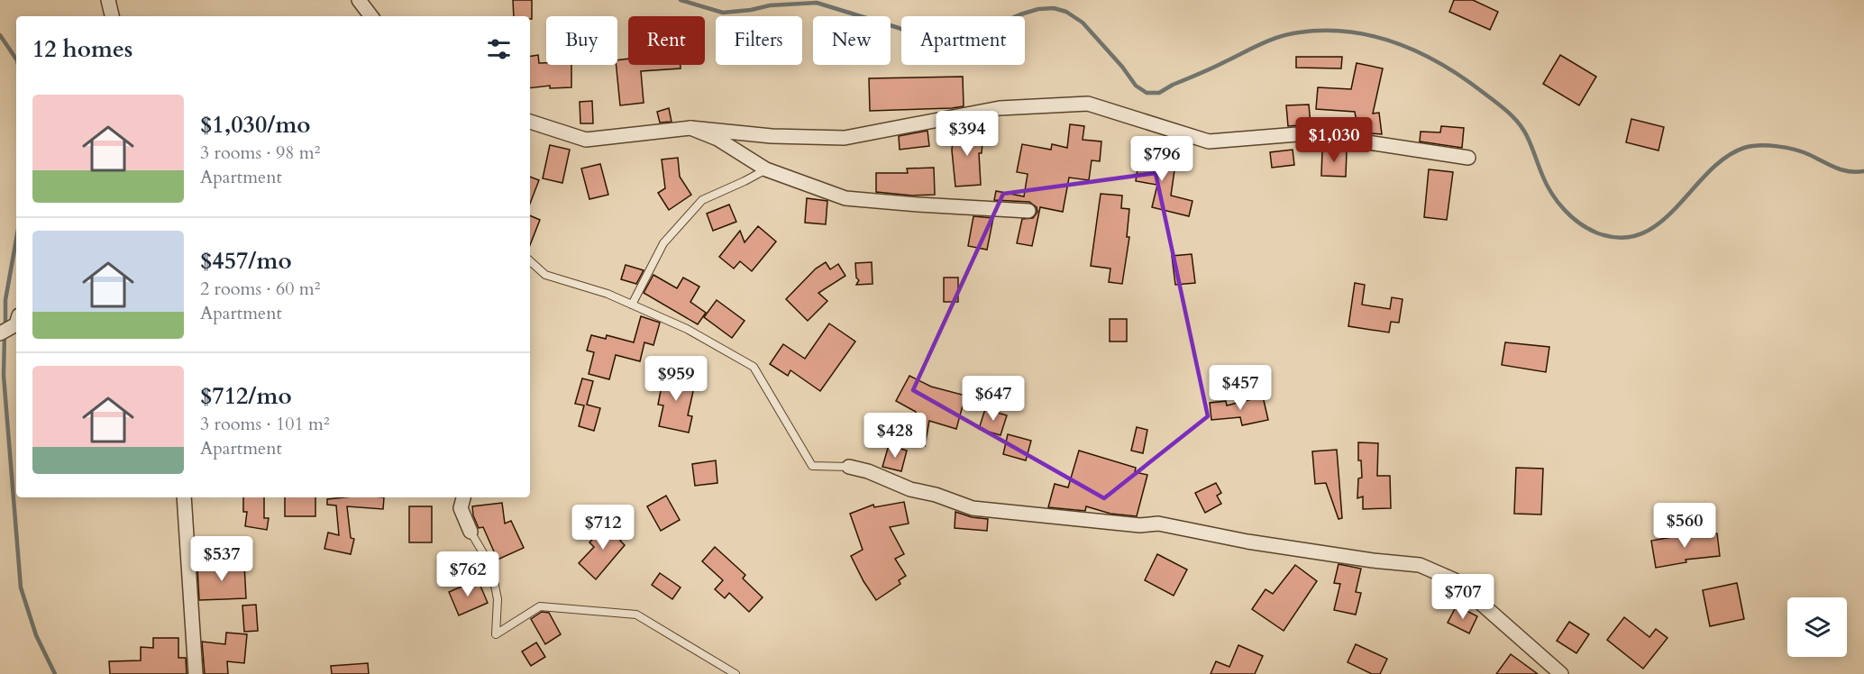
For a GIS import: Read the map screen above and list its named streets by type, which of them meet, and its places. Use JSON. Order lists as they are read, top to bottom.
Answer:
{
  "page": {
    "chip": [
      "Buy",
      "Rent",
      "Filters",
      "New",
      "Apartment"
    ],
    "heading": "12 homes",
    "list": [
      {
        "name": "$1,030/mo",
        "note": "3 rooms · 98 m² · Apartment"
      },
      {
        "name": "$457/mo",
        "note": "2 rooms · 60 m² · Apartment"
      },
      {
        "name": "$712/mo",
        "note": "3 rooms · 101 m² · Apartment"
      }
    ],
    "price": [
      "$394",
      "$1,030",
      "$796",
      "$959",
      "$457",
      "$647",
      "$428",
      "$560",
      "$712",
      "$537",
      "$762",
      "$707"
    ]
  }
}
